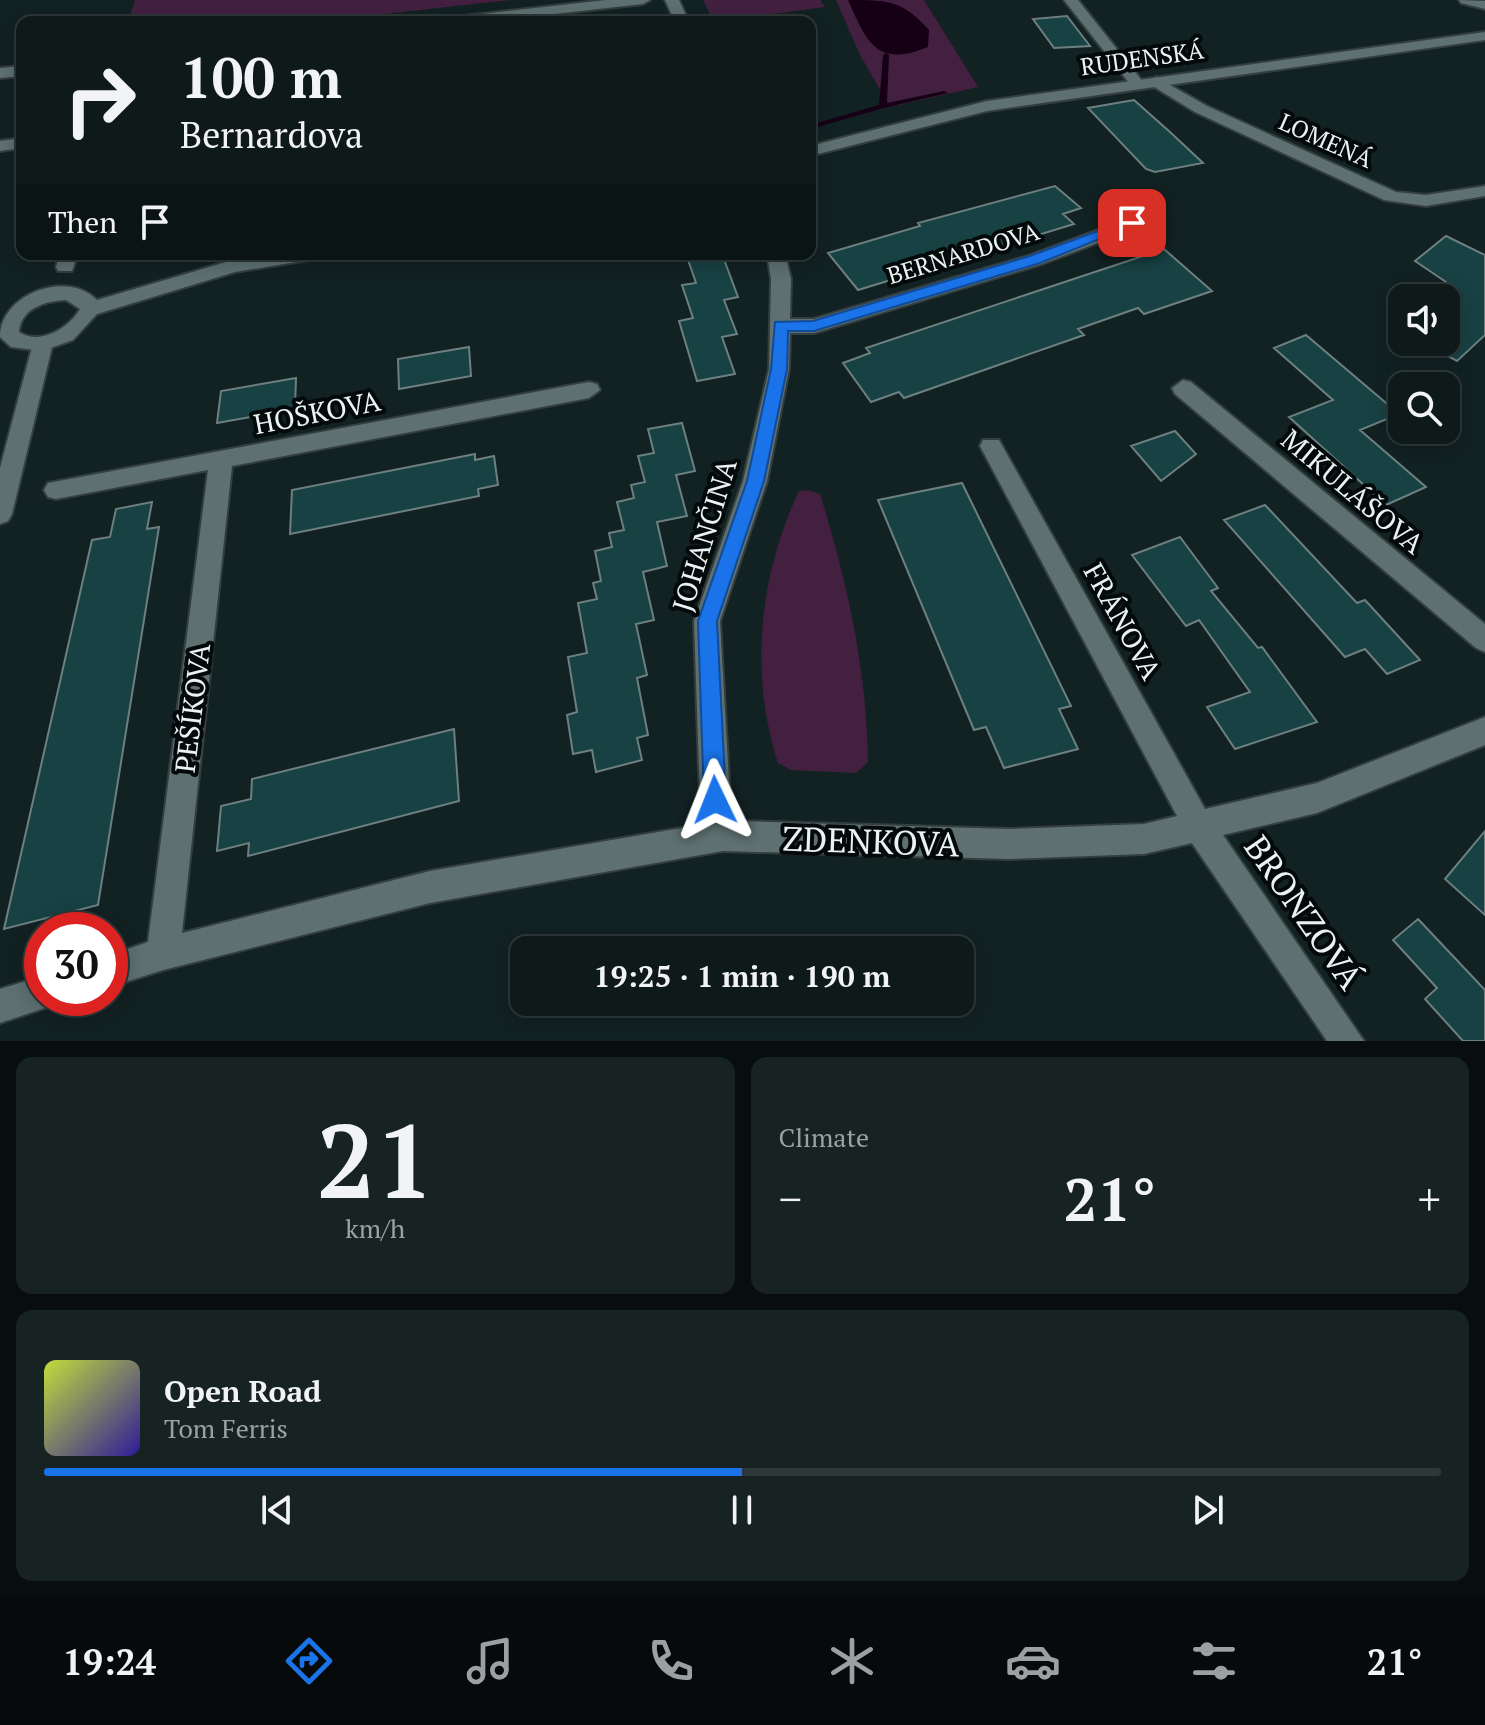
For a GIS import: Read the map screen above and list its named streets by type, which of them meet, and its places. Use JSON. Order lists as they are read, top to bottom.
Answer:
{
  "streets": {
    "street": [
      "RUDENSKÁ",
      "LOMENÁ",
      "BERNARDOVA",
      "HOŠKOVA",
      "MIKULÁŠOVA",
      "JOHANČINA",
      "FRÁNOVA",
      "PEŠÍKOVA",
      "ZDENKOVA",
      "BRONZOVÁ"
    ]
  },
  "crossings": [
    ["RUDENSKÁ", "LOMENÁ"],
    ["BERNARDOVA", "JOHANČINA"],
    ["HOŠKOVA", "PEŠÍKOVA"],
    ["JOHANČINA", "ZDENKOVA"],
    ["FRÁNOVA", "ZDENKOVA"],
    ["FRÁNOVA", "BRONZOVÁ"],
    ["PEŠÍKOVA", "ZDENKOVA"],
    ["ZDENKOVA", "BRONZOVÁ"]
  ],
  "page": {
    "turn": ["100 m", "Bernardova"],
    "then": "Then",
    "limit": "30",
    "trip": "19:25 · 1 min · 190 m",
    "tile": [
      ["21", "km/h"],
      "Climate"
    ],
    "heat": ["−", "21°", "+"],
    "song": ["Open Road", "Tom Ferris"],
    "tabs": ["19:24", "21°"]
  }
}
